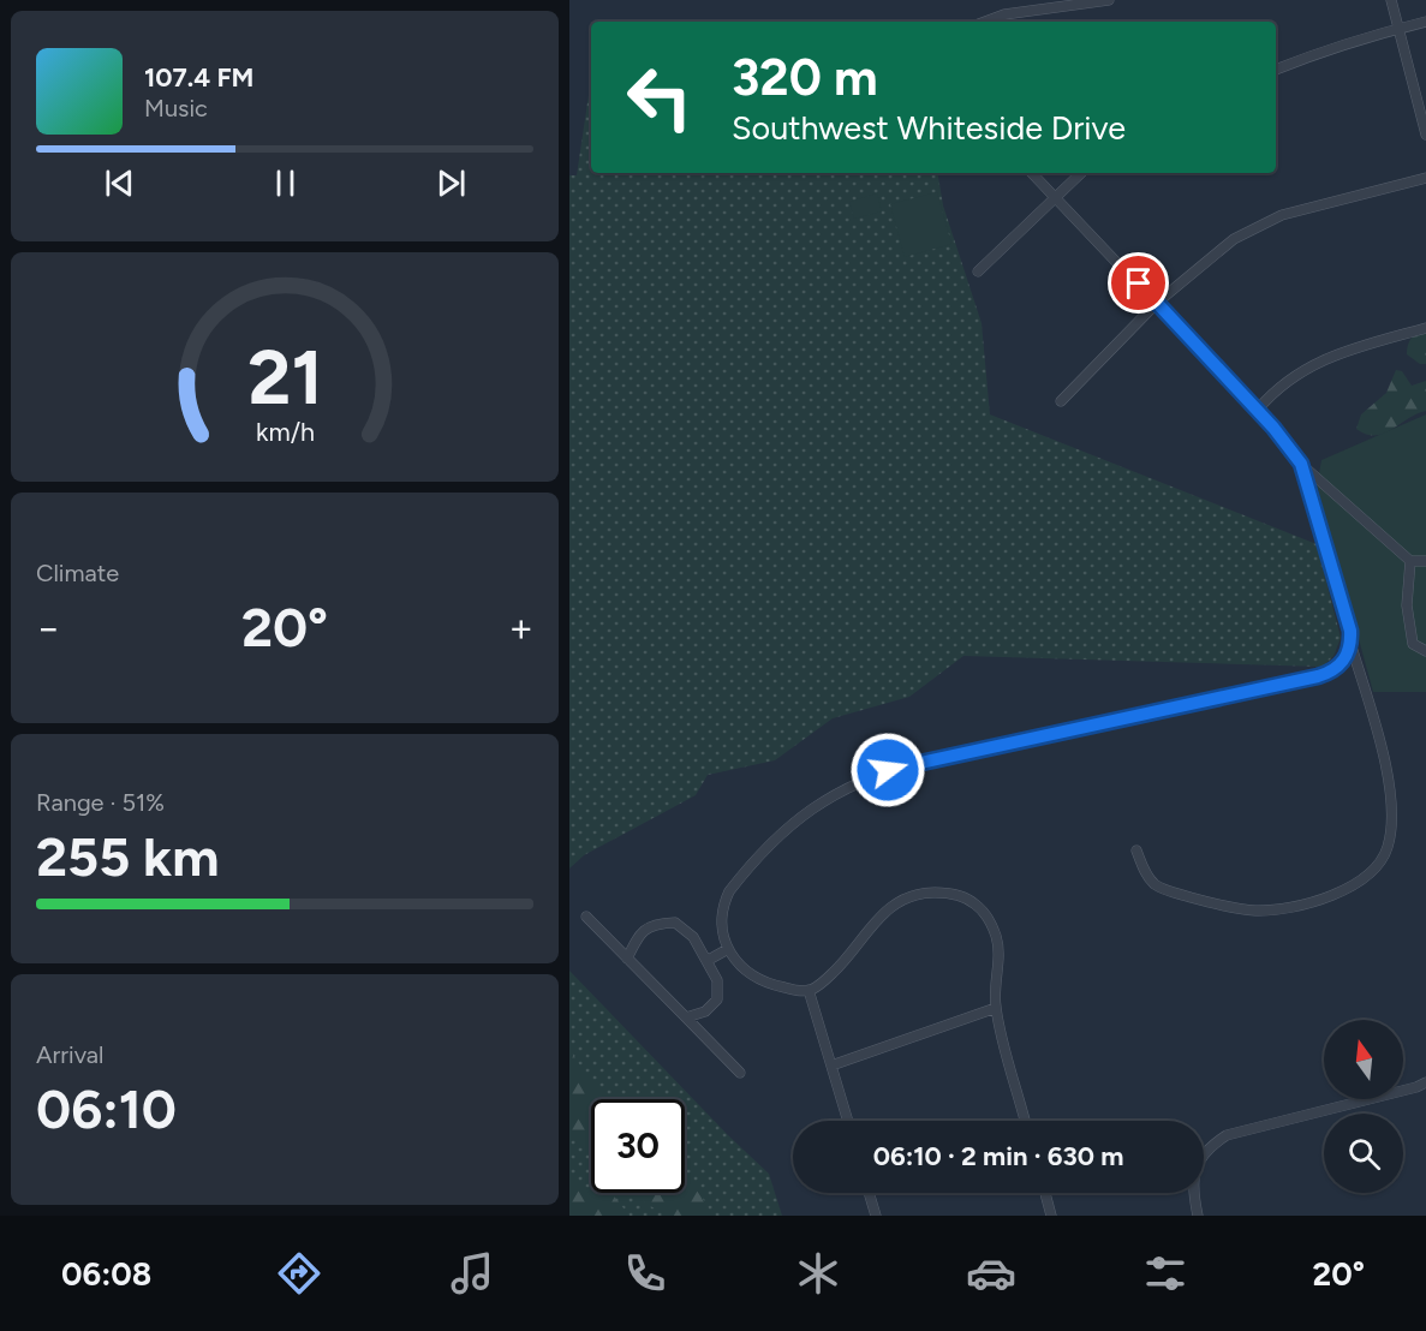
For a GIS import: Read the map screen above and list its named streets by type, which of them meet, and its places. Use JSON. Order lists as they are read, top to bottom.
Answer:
{
  "north": "top",
  "page": {
    "turn": ["320 m", "Southwest Whiteside Drive"],
    "song": ["107.4 FM", "Music"],
    "tile": [
      "Climate",
      ["Range · 51%", "255 km"],
      ["Arrival", "06:10"]
    ],
    "heat": ["−", "20°", "+"],
    "limit": "30",
    "trip": "06:10 · 2 min · 630 m",
    "tabs": ["06:08", "20°"],
    "gauge": ["21", "km/h"]
  }
}
